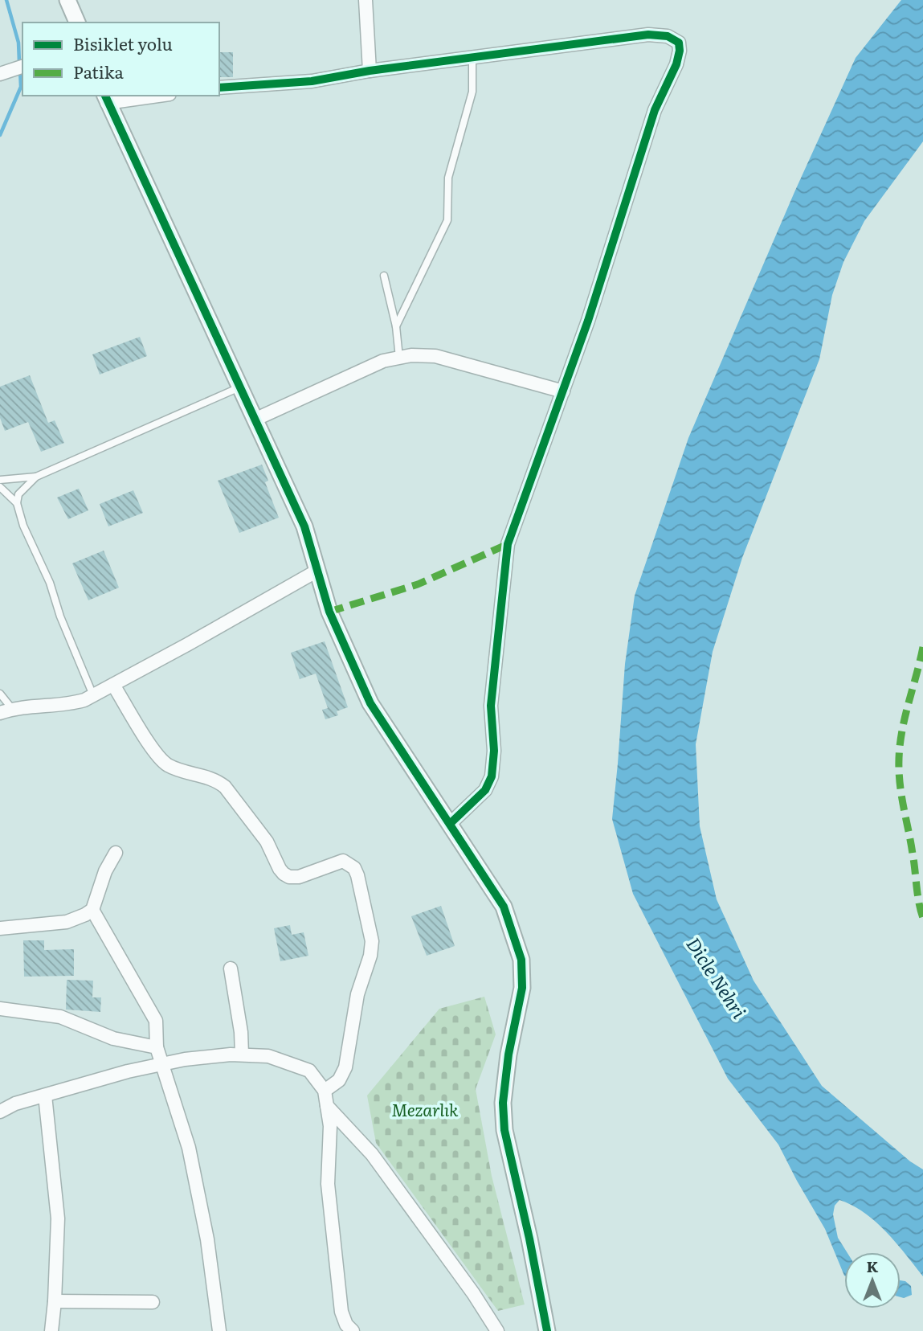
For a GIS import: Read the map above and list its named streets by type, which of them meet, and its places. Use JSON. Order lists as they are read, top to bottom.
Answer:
{
  "water": ["Dicle Nehri"],
  "parks": ["Mezarlık"],
  "legend": ["Bisiklet yolu", "Patika"],
  "north": "top"
}
